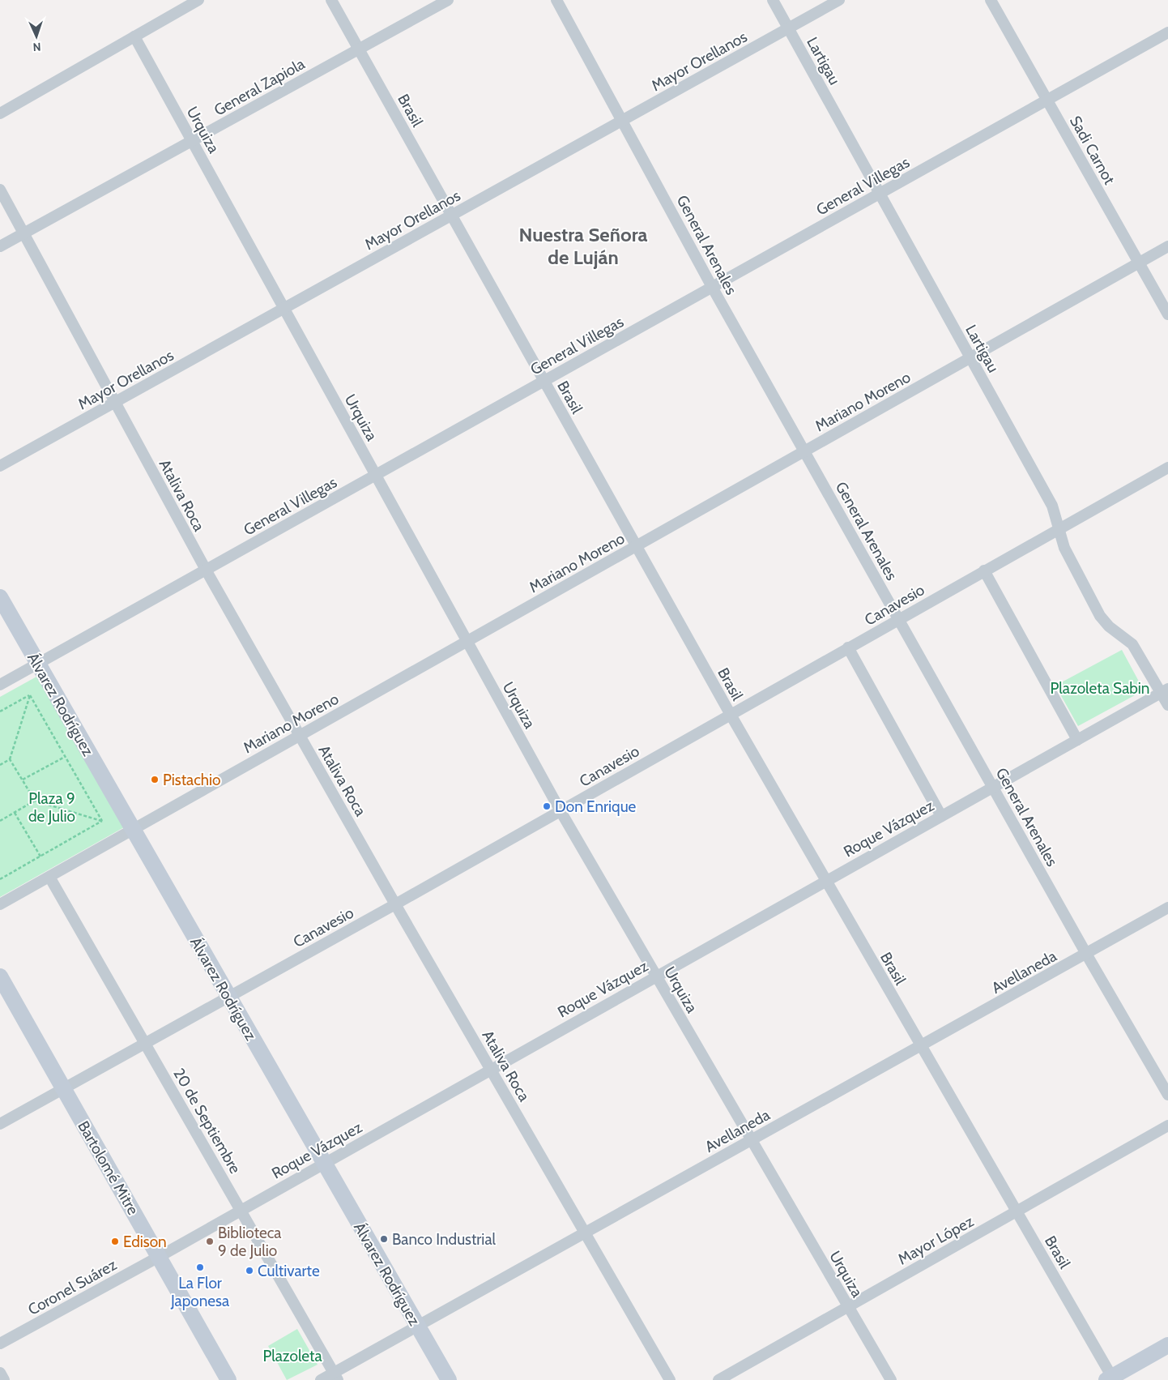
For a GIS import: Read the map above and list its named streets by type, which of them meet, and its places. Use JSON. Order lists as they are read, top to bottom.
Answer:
{
  "streets": {
    "main road": ["Álvarez Rodríguez", "Bartolomé Mitre"],
    "street": [
      "Mayor Orellanos",
      "Lartigau",
      "General Zapiola",
      "Brasil",
      "Urquiza",
      "Sadi Carnot",
      "General Villegas",
      "General Arenales",
      "Mariano Moreno",
      "Ataliva Roca",
      "Canavesio",
      "Roque Vázquez",
      "Avellaneda",
      "20 de Septiembre",
      "Mayor López",
      "Coronel Suárez"
    ]
  },
  "crossings": [
    ["Mayor Orellanos", "Lartigau"],
    ["Mayor Orellanos", "Brasil"],
    ["Mayor Orellanos", "Urquiza"],
    ["Mayor Orellanos", "General Arenales"],
    ["Mayor Orellanos", "Ataliva Roca"],
    ["Lartigau", "General Villegas"],
    ["Lartigau", "Mariano Moreno"],
    ["Lartigau", "Canavesio"],
    ["Lartigau", "Roque Vázquez"],
    ["General Zapiola", "Brasil"],
    ["General Zapiola", "Urquiza"],
    ["General Zapiola", "Ataliva Roca"],
    ["Brasil", "General Villegas"],
    ["Brasil", "Mariano Moreno"],
    ["Brasil", "Canavesio"],
    ["Brasil", "Roque Vázquez"],
    ["Brasil", "Avellaneda"],
    ["Brasil", "Mayor López"],
    ["Urquiza", "General Villegas"],
    ["Urquiza", "Mariano Moreno"],
    ["Urquiza", "Canavesio"],
    ["Urquiza", "Roque Vázquez"],
    ["Urquiza", "Avellaneda"],
    ["Urquiza", "Mayor López"],
    ["Sadi Carnot", "General Villegas"],
    ["Sadi Carnot", "Mariano Moreno"],
    ["General Villegas", "General Arenales"],
    ["General Villegas", "Ataliva Roca"],
    ["General Villegas", "Álvarez Rodríguez"],
    ["General Arenales", "Mariano Moreno"],
    ["General Arenales", "Canavesio"],
    ["General Arenales", "Roque Vázquez"],
    ["General Arenales", "Avellaneda"],
    ["Mariano Moreno", "Ataliva Roca"],
    ["Mariano Moreno", "Álvarez Rodríguez"],
    ["Mariano Moreno", "20 de Septiembre"],
    ["Ataliva Roca", "Canavesio"],
    ["Ataliva Roca", "Roque Vázquez"],
    ["Ataliva Roca", "Avellaneda"],
    ["Canavesio", "Álvarez Rodríguez"],
    ["Canavesio", "20 de Septiembre"],
    ["Canavesio", "Bartolomé Mitre"],
    ["Álvarez Rodríguez", "Roque Vázquez"],
    ["Álvarez Rodríguez", "Avellaneda"],
    ["Roque Vázquez", "20 de Septiembre"],
    ["Roque Vázquez", "Bartolomé Mitre"],
    ["Roque Vázquez", "Coronel Suárez"],
    ["Avellaneda", "20 de Septiembre"],
    ["Bartolomé Mitre", "Coronel Suárez"]
  ],
  "districts": ["Nuestra Señora de Luján"],
  "parks": ["Plazoleta Sabin", "Plaza 9 de Julio", "Plazoleta"],
  "places": [
    "Pistachio",
    "Don Enrique",
    "Banco Industrial",
    "Edison",
    "Biblioteca 9 de Julio",
    "La Flor Japonesa",
    "Cultivarte"
  ],
  "north": "bottom"
}
